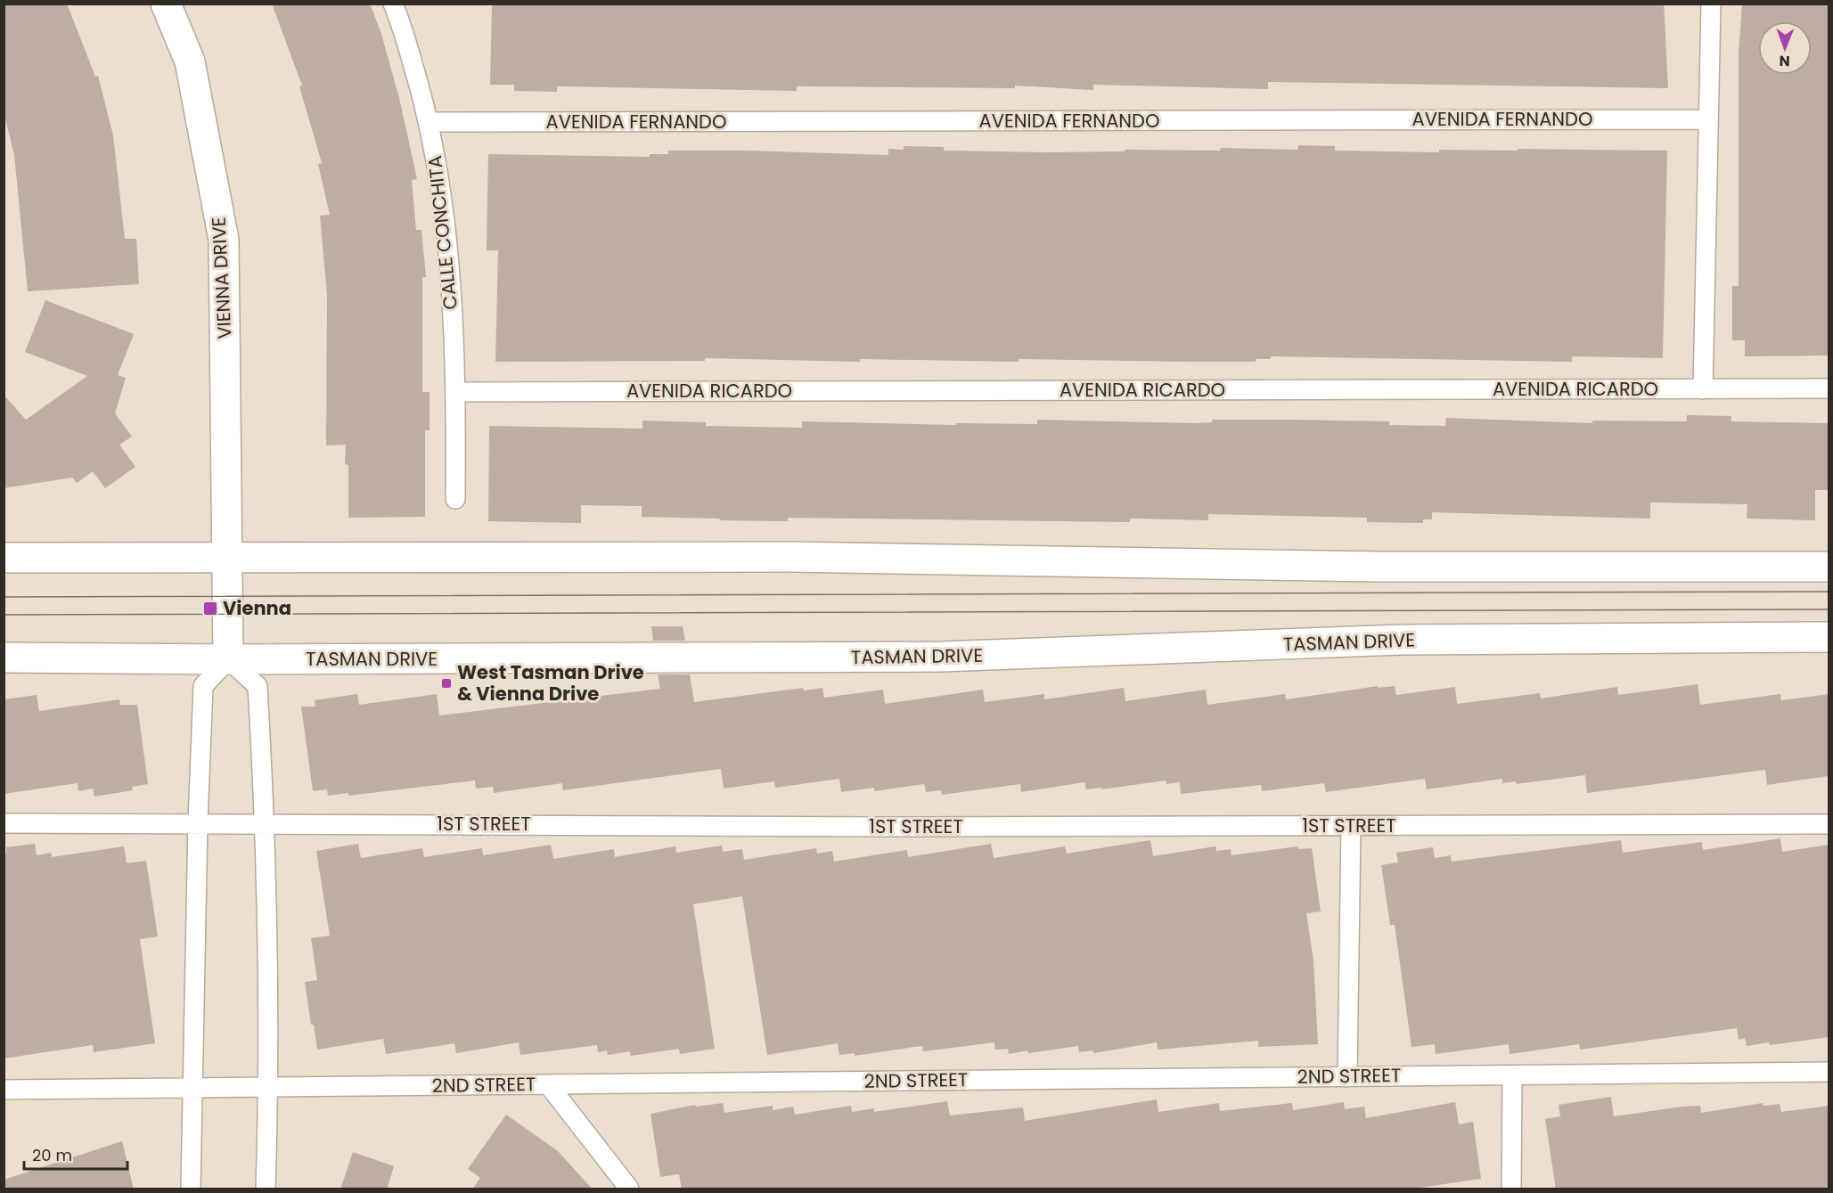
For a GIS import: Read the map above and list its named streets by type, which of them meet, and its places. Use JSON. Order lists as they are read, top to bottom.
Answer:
{
  "streets": {
    "street": ["VIENNA DRIVE", "TASMAN DRIVE"],
    "lane": [
      "AVENIDA FERNANDO",
      "CALLE CONCHITA",
      "AVENIDA RICARDO",
      "1ST STREET",
      "2ND STREET"
    ]
  },
  "crossings": [
    ["AVENIDA FERNANDO", "CALLE CONCHITA"],
    ["CALLE CONCHITA", "AVENIDA RICARDO"],
    ["VIENNA DRIVE", "TASMAN DRIVE"]
  ],
  "places": {
    "transit": ["Vienna", "West Tasman Drive & Vienna Drive"]
  },
  "scale_bar": "20 m",
  "north": "bottom"
}
